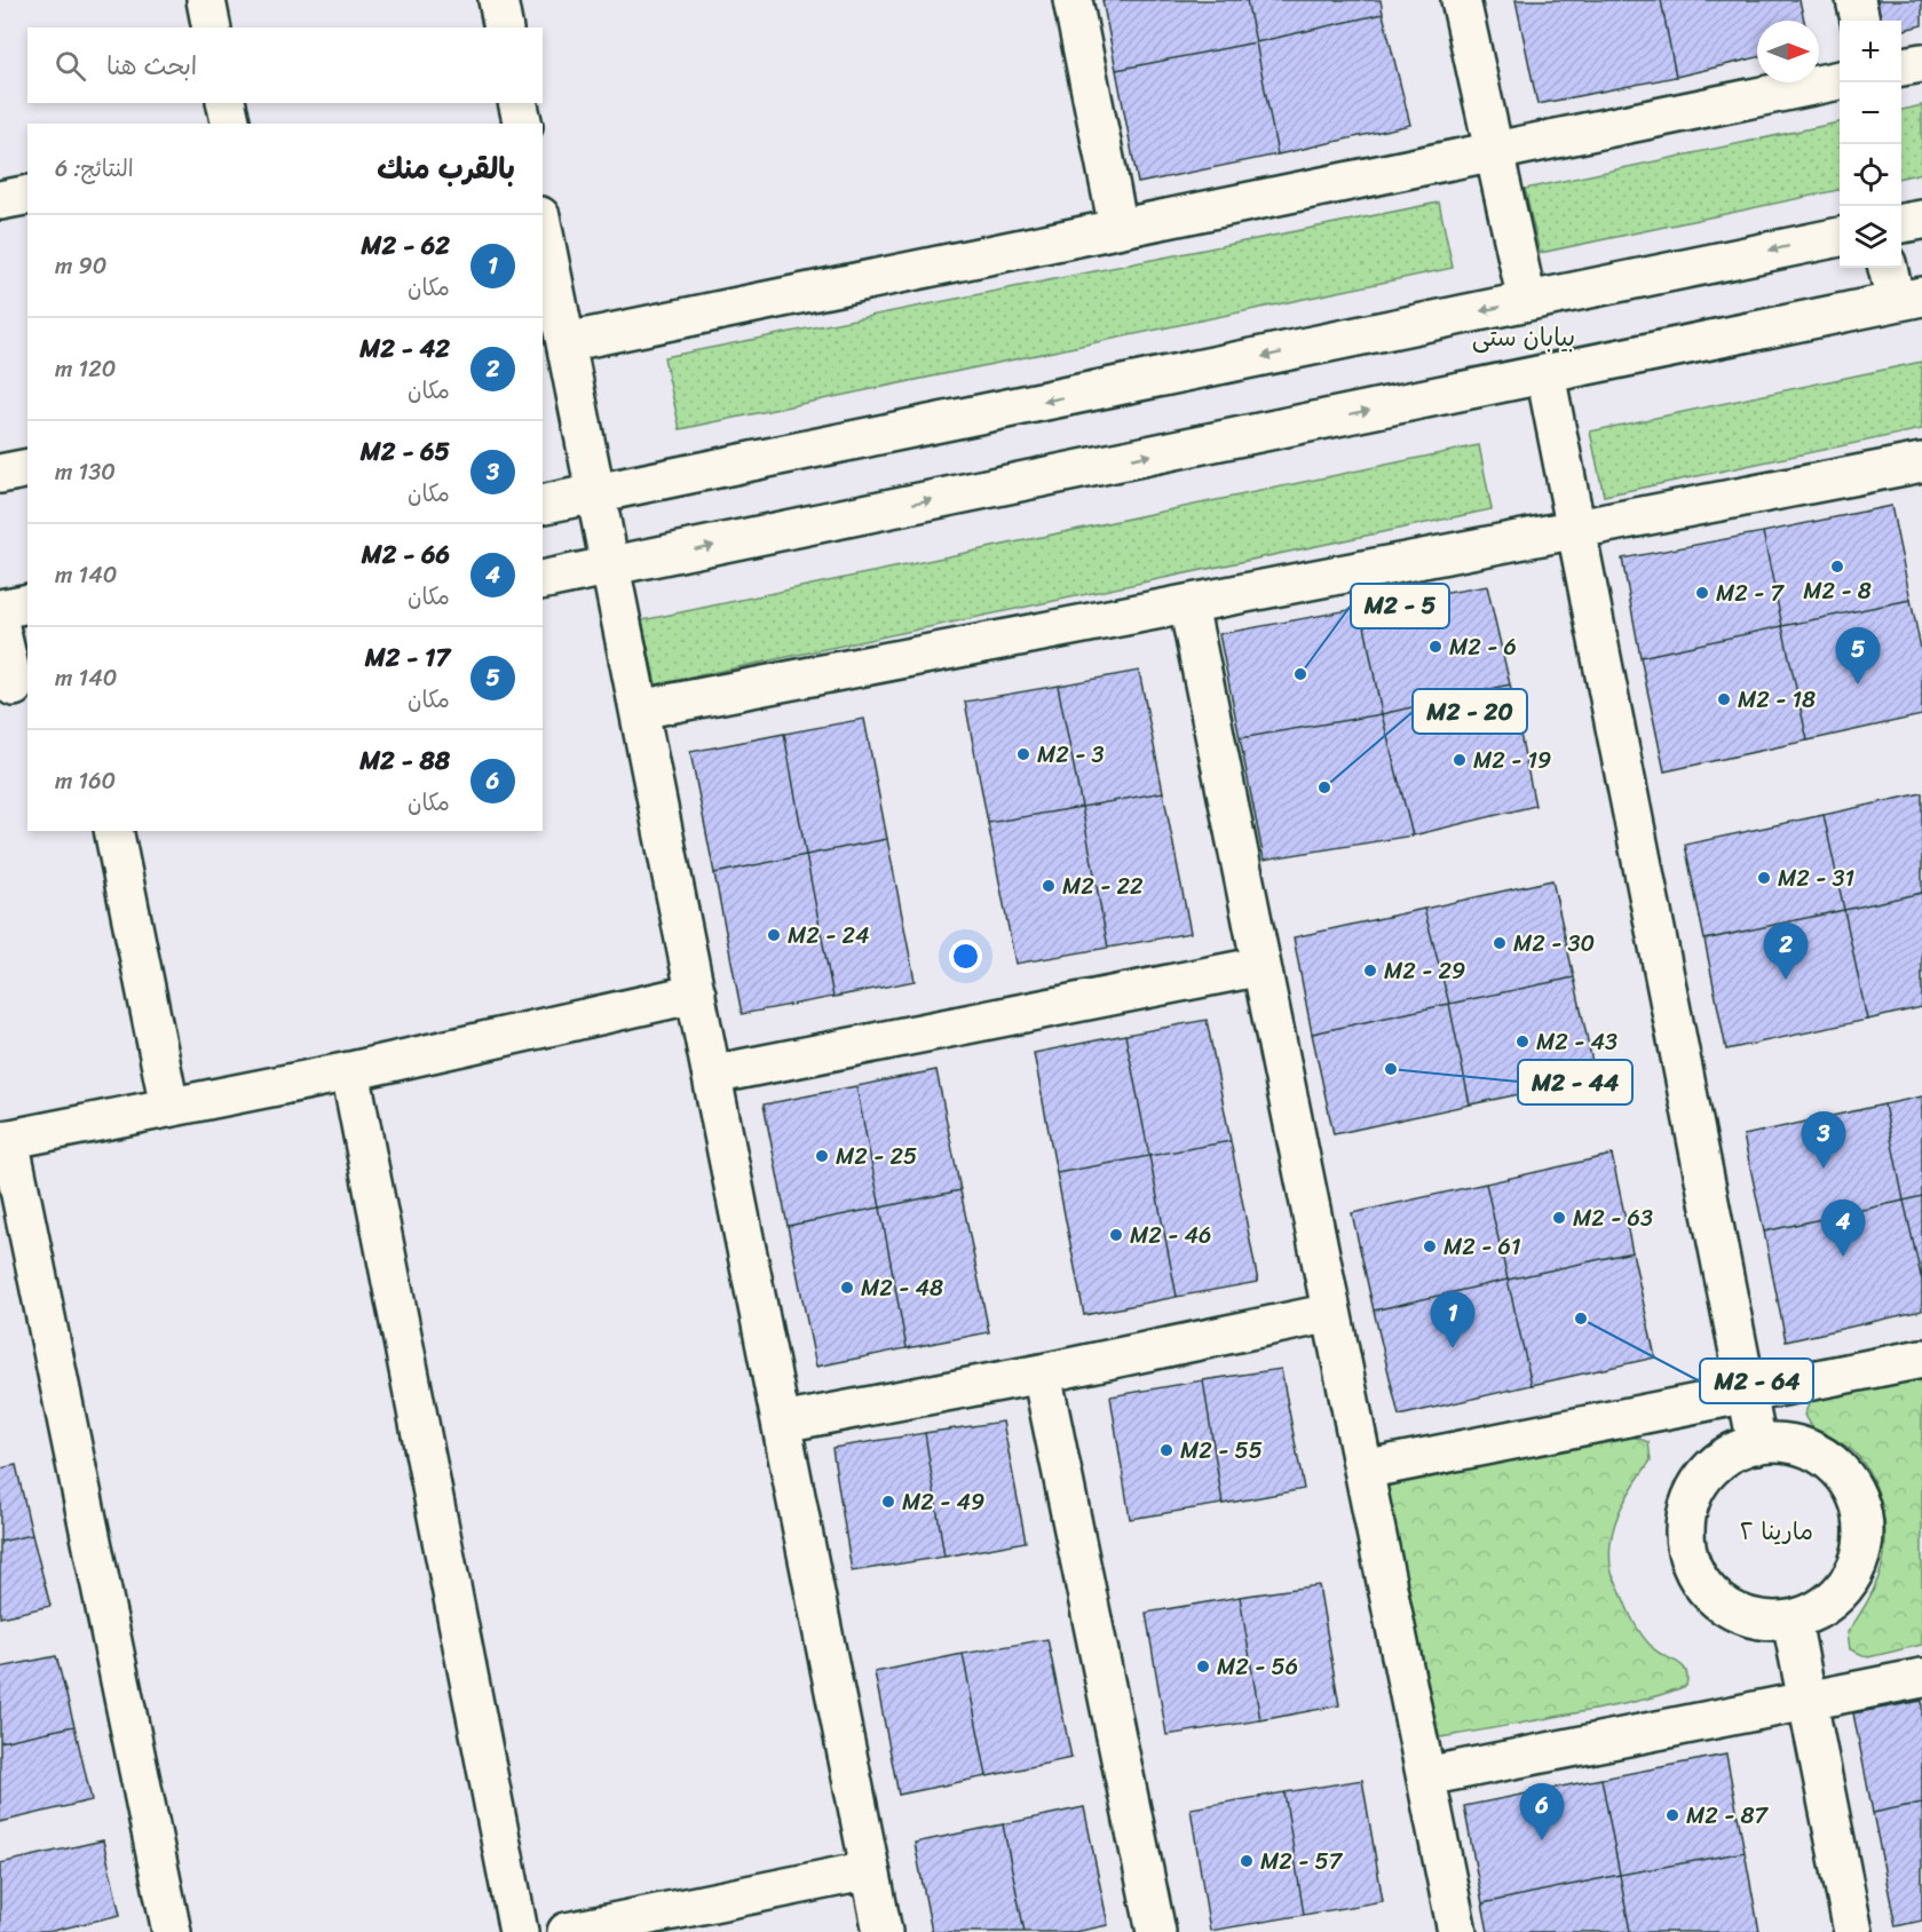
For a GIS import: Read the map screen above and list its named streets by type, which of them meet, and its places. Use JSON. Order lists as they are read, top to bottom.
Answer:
{
  "districts": ["بیابان ستی", "مارینا ٢"],
  "places": [
    "M2 - 8",
    "M2 - 7",
    "M2 - 6",
    "M2 - 5",
    "M2 - 18",
    "M2 - 3",
    "M2 - 19",
    "M2 - 20",
    "M2 - 31",
    "M2 - 22",
    "M2 - 24",
    "M2 - 30",
    "M2 - 29",
    "M2 - 43",
    "M2 - 44",
    "M2 - 25",
    "M2 - 63",
    "M2 - 46",
    "M2 - 61",
    "M2 - 48",
    "M2 - 64",
    "M2 - 55",
    "M2 - 49",
    "M2 - 56",
    "M2 - 87",
    "M2 - 57"
  ],
  "north": "right",
  "page": {
    "map_buttons": ["+", "−"],
    "search": "ابحث هنا",
    "heading": ["بالقرب منك", "النتائج: 6"],
    "list": [
      {
        "mark": "1",
        "name": "M2 - 62",
        "note": "مكان",
        "value": "90 m"
      },
      {
        "mark": "2",
        "name": "M2 - 42",
        "note": "مكان",
        "value": "120 m"
      },
      {
        "mark": "3",
        "name": "M2 - 65",
        "note": "مكان",
        "value": "130 m"
      },
      {
        "mark": "4",
        "name": "M2 - 66",
        "note": "مكان",
        "value": "140 m"
      },
      {
        "mark": "5",
        "name": "M2 - 17",
        "note": "مكان",
        "value": "140 m"
      },
      {
        "mark": "6",
        "name": "M2 - 88",
        "note": "مكان",
        "value": "160 m"
      }
    ],
    "pins": [
      "5",
      "2",
      "3",
      "4",
      "1",
      "6"
    ]
  }
}
